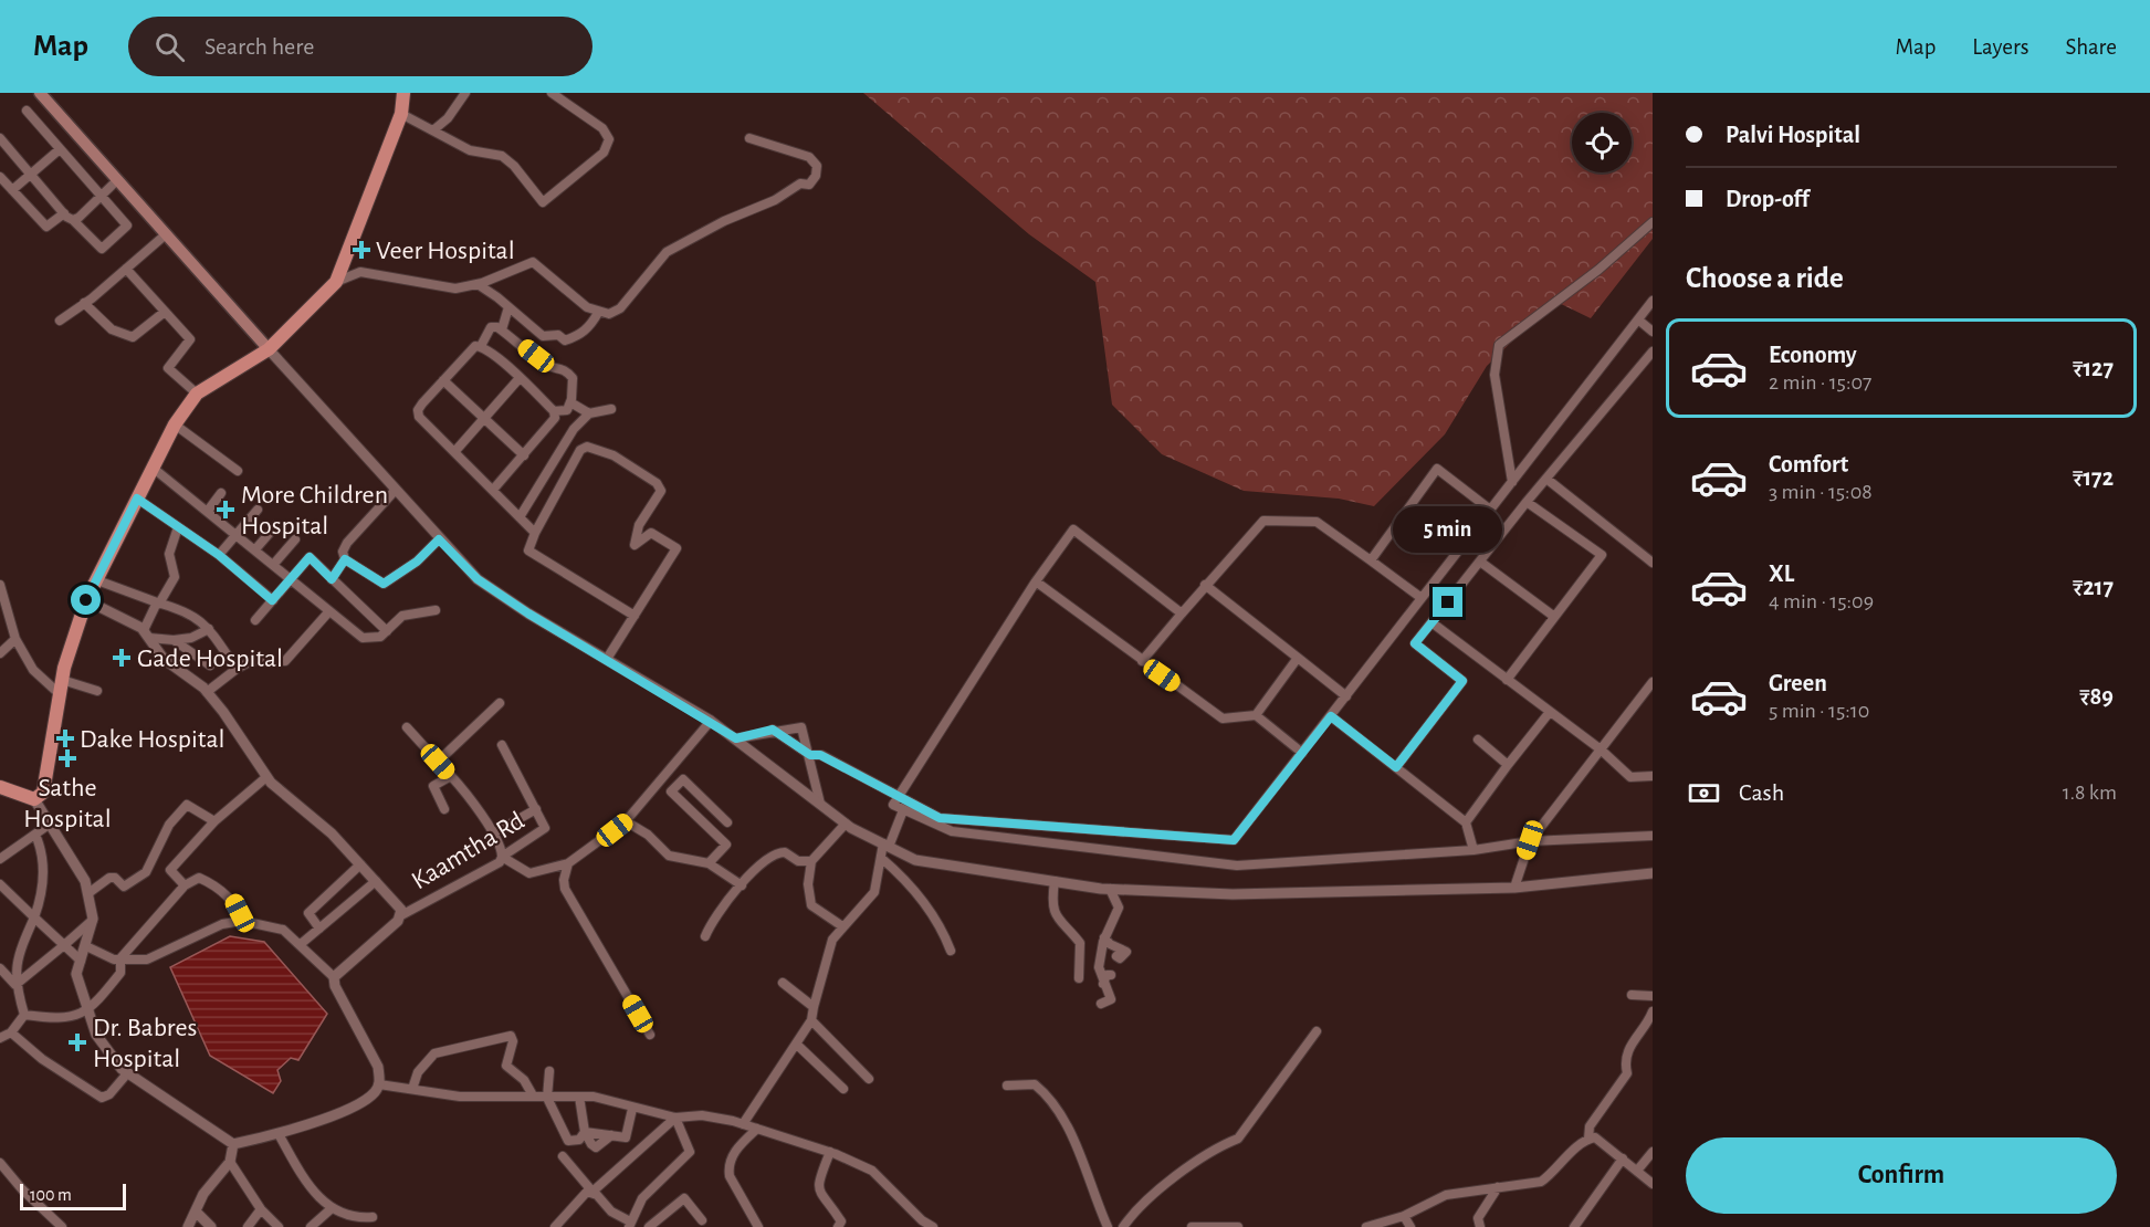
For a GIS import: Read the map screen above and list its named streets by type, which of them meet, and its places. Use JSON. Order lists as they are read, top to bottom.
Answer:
{
  "streets": {
    "street": ["Kaamtha Rd"]
  },
  "places": {
    "health": [
      "Veer Hospital",
      "More Children Hospital",
      "Gade Hospital",
      "Dake Hospital",
      "Sathe Hospital",
      "Dr. Babres Hospital"
    ]
  },
  "scale_bar": "100 m",
  "page": {
    "header": "Map",
    "search": "Search here",
    "nav": ["Map", "Layers", "Share"],
    "banner": ["Palvi Hospital", "Drop-off"],
    "heading": "Choose a ride",
    "list": [
      {
        "name": "Economy",
        "note": "2 min · 15:07",
        "value": "₹127"
      },
      {
        "name": "Comfort",
        "note": "3 min · 15:08",
        "value": "₹172"
      },
      {
        "name": "XL",
        "note": "4 min · 15:09",
        "value": "₹217"
      },
      {
        "name": "Green",
        "note": "5 min · 15:10",
        "value": "₹89"
      }
    ],
    "bubble": "5 min",
    "pay": ["Cash", "1.8 km"],
    "buttons": "Confirm",
    "scale": "100 m"
  }
}
